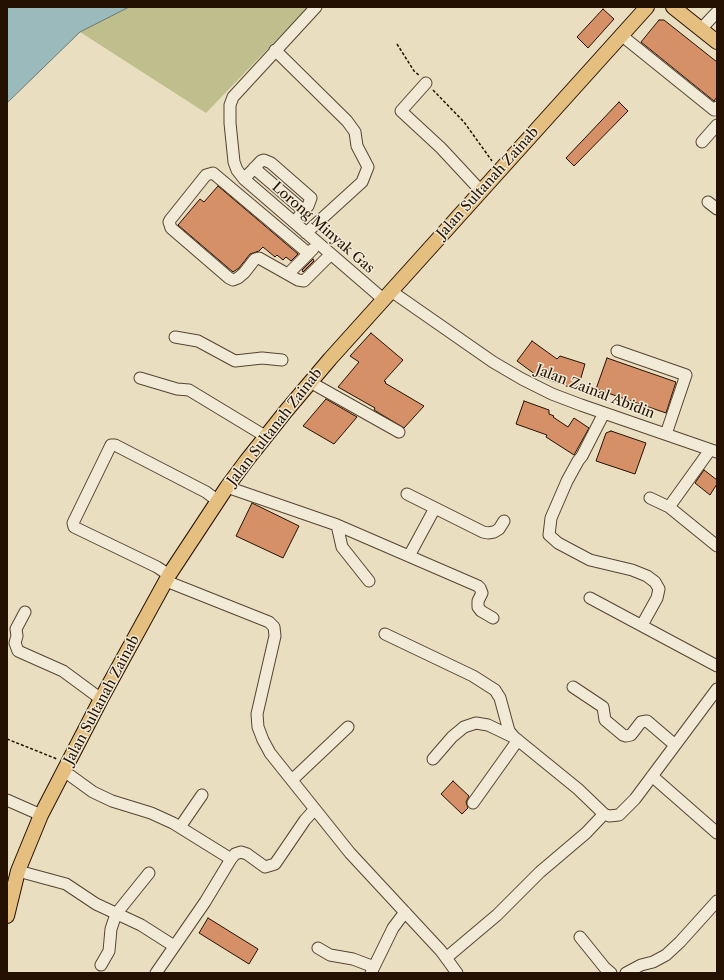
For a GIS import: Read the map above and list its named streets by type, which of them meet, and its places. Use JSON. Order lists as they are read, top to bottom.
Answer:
{
  "streets": {
    "main road": ["Jalan Sultanah Zainab"],
    "street": ["Lorong Minyak Gas", "Jalan Zainal Abidin"]
  },
  "crossings": [
    ["Jalan Sultanah Zainab", "Lorong Minyak Gas"],
    ["Jalan Sultanah Zainab", "Jalan Zainal Abidin"],
    ["Lorong Minyak Gas", "Jalan Zainal Abidin"]
  ]
}
